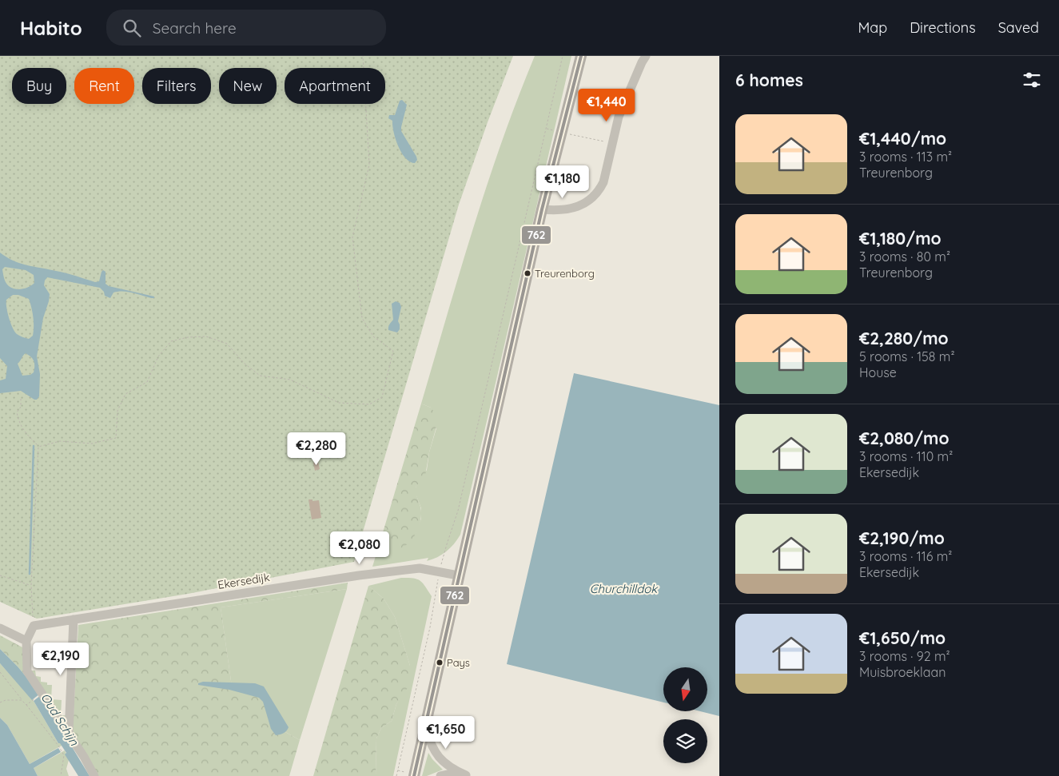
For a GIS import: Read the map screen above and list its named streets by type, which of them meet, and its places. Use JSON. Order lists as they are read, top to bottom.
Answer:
{
  "streets": {
    "street": ["Ekersedijk"]
  },
  "water": ["Churchilldok", "Oud Schijn"],
  "places": ["Treurenborg", "Pays"],
  "lines": ["transit line 762"],
  "north": "bottom",
  "page": {
    "header": "Habito",
    "search": "Search here",
    "nav": ["Map", "Directions", "Saved"],
    "heading": "6 homes",
    "chip": [
      "Buy",
      "Rent",
      "Filters",
      "New",
      "Apartment"
    ],
    "price": [
      "€1,440",
      "€1,180",
      "€2,280",
      "€2,080",
      "€2,190",
      "€1,650"
    ],
    "list": [
      {
        "name": "€1,440/mo",
        "note": "3 rooms · 113 m² · Treurenborg"
      },
      {
        "name": "€1,180/mo",
        "note": "3 rooms · 80 m² · Treurenborg"
      },
      {
        "name": "€2,280/mo",
        "note": "5 rooms · 158 m² · House"
      },
      {
        "name": "€2,080/mo",
        "note": "3 rooms · 110 m² · Ekersedijk"
      },
      {
        "name": "€2,190/mo",
        "note": "3 rooms · 116 m² · Ekersedijk"
      },
      {
        "name": "€1,650/mo",
        "note": "3 rooms · 92 m² · Muisbroeklaan"
      }
    ]
  }
}
